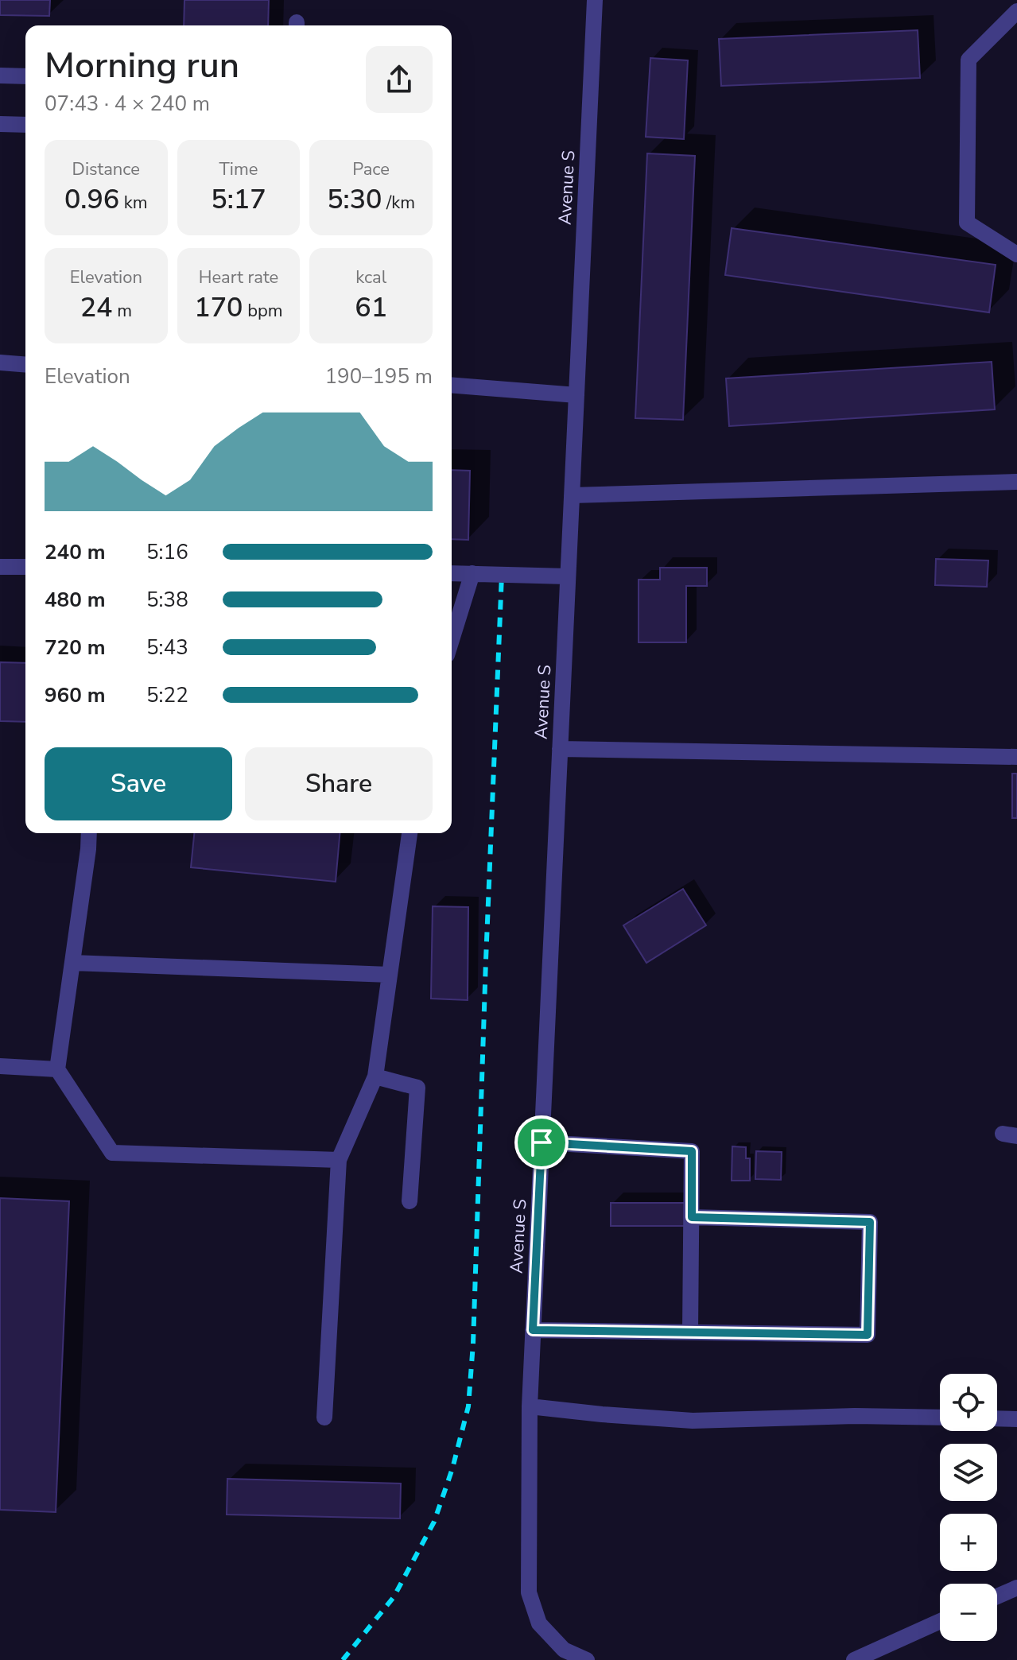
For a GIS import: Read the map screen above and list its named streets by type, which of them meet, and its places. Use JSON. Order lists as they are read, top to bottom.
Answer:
{
  "streets": {
    "street": ["Avenue S"]
  },
  "page": {
    "heading": ["Morning run", "07:43 · 4 × 240 m"],
    "stats": [
      ["Distance", "0.96 km"],
      ["Time", "5:17"],
      ["Pace", "5:30 /km"],
      ["Elevation", "24 m"],
      ["Heart rate", "170 bpm"],
      ["kcal", "61"]
    ],
    "chart": ["Elevation", "190–195 m"],
    "list": [
      {
        "name": "240 m",
        "note": "5:16"
      },
      {
        "name": "480 m",
        "note": "5:38"
      },
      {
        "name": "720 m",
        "note": "5:43"
      },
      {
        "name": "960 m",
        "note": "5:22"
      }
    ],
    "buttons": ["Save", "Share"],
    "map_buttons": ["+", "−"]
  }
}
